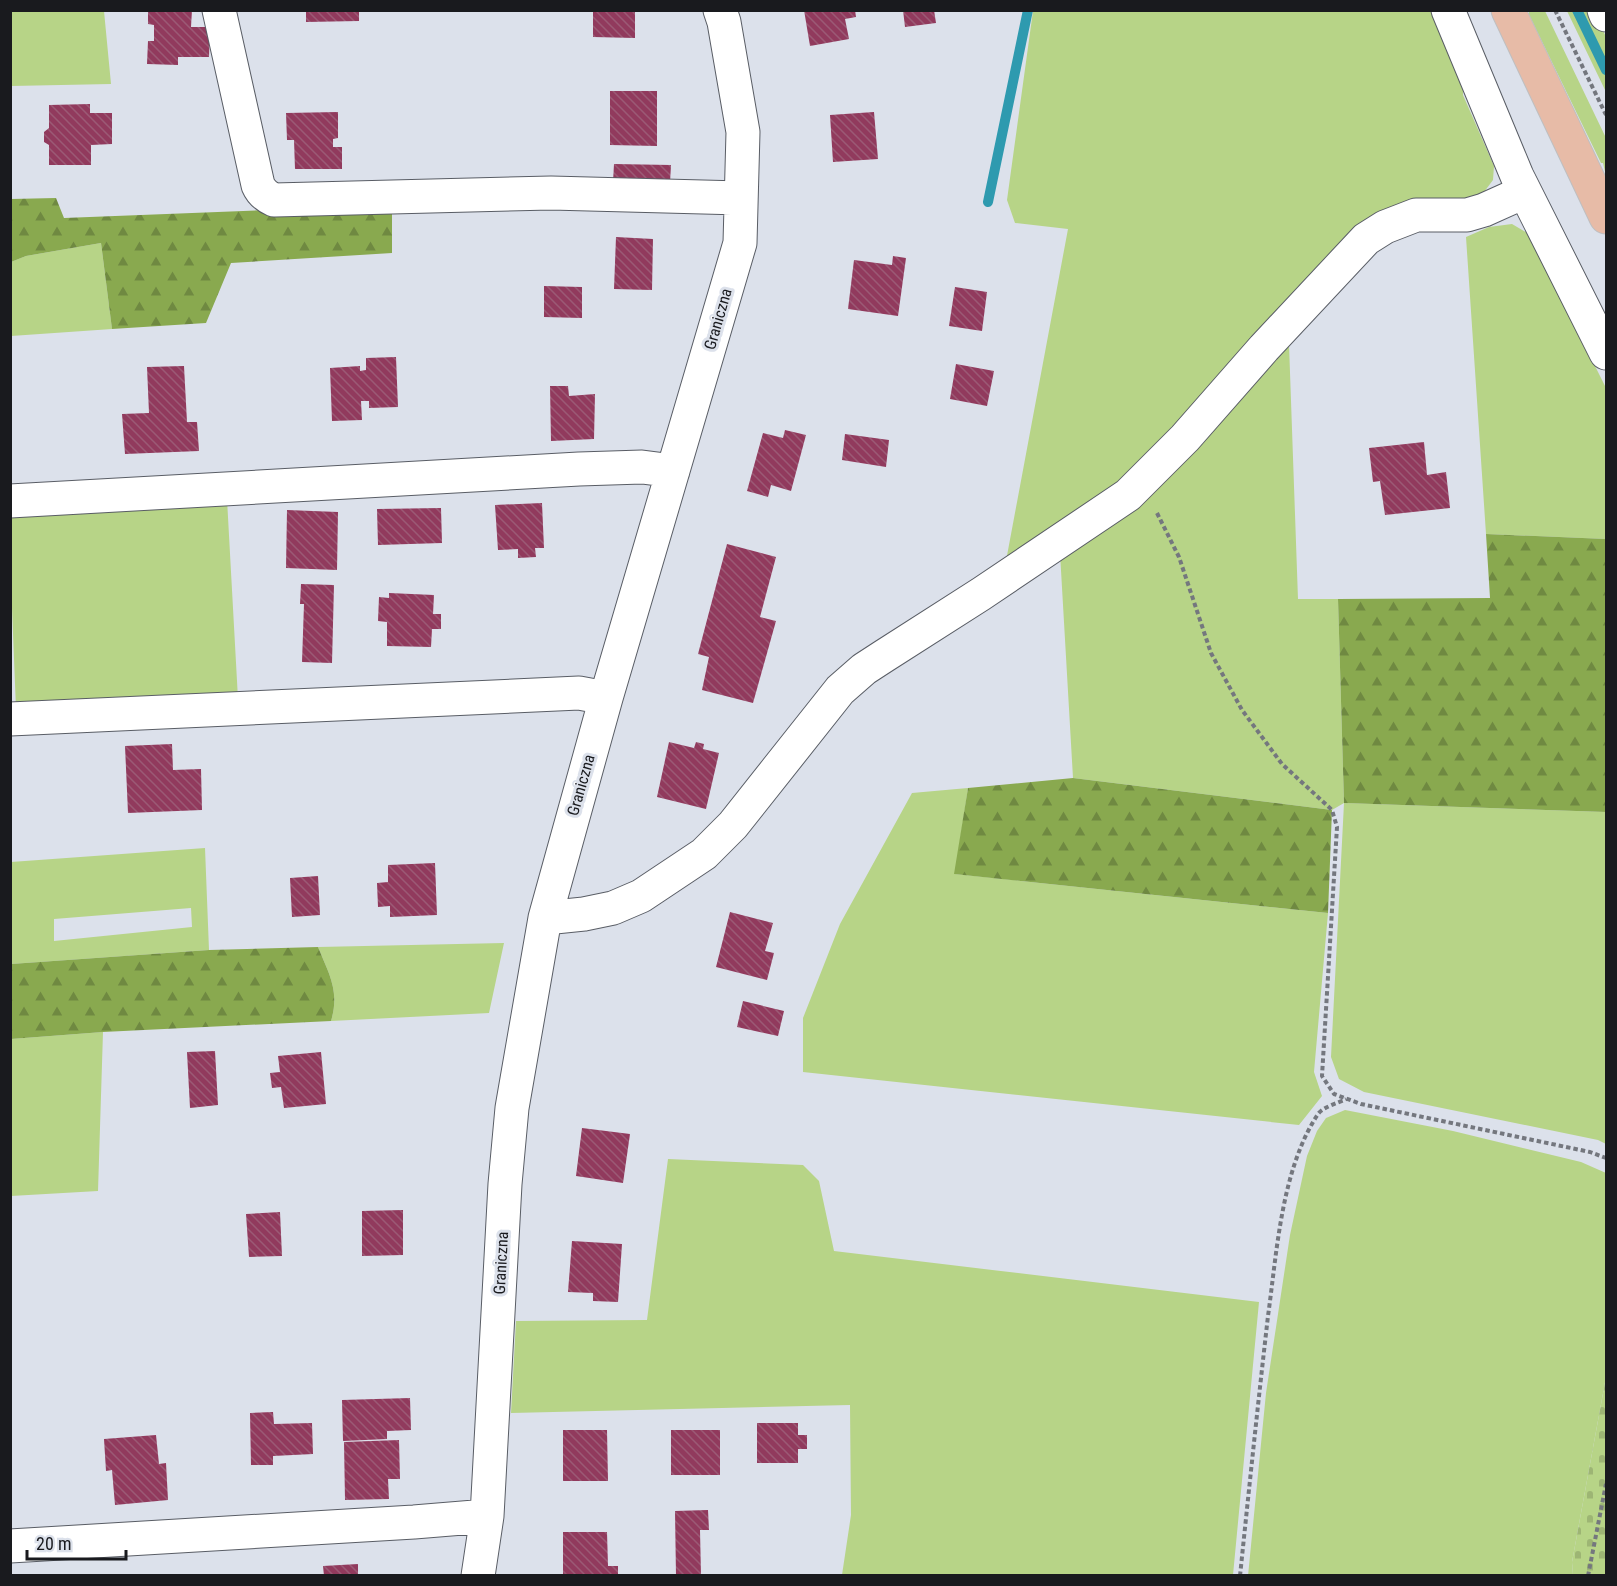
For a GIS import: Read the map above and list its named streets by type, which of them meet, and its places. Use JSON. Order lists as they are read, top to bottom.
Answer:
{
  "streets": {
    "street": ["Graniczna"]
  },
  "scale_bar": "20 m"
}
